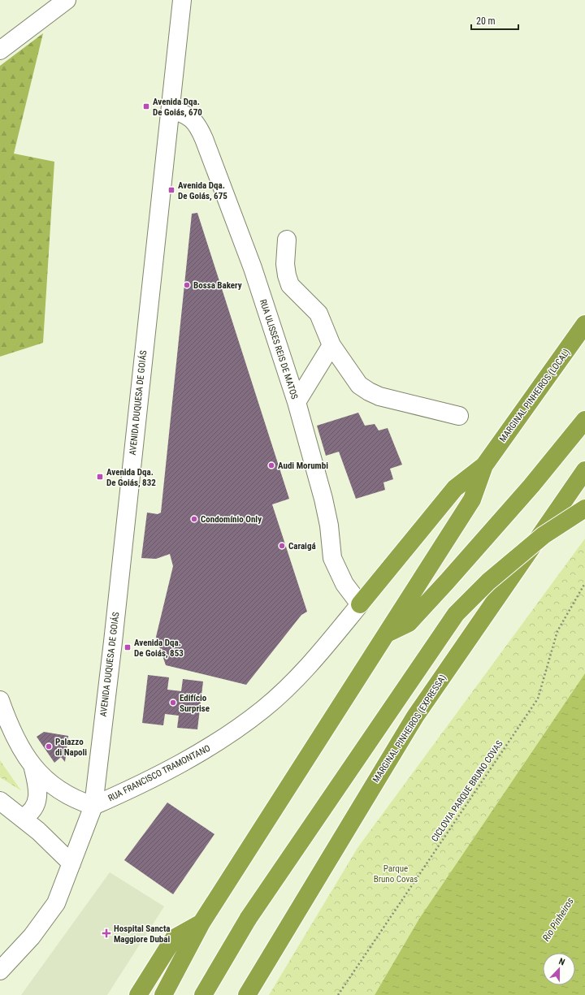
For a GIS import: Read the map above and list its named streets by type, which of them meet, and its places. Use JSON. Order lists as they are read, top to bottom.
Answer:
{
  "streets": {
    "highway": ["MARGINAL PINHEIROS (LOCAL)", "MARGINAL PINHEIROS (EXPRESSA)"],
    "street": ["RUA ULISSES REIS DE MATOS", "AVENIDA DUQUESA DE GOIÁS", "RUA FRANCISCO TRAMONTANO"],
    "path": ["CICLOVIA PARQUE BRUNO COVAS"]
  },
  "crossings": [
    ["RUA ULISSES REIS DE MATOS", "AVENIDA DUQUESA DE GOIÁS"],
    ["RUA ULISSES REIS DE MATOS", "RUA FRANCISCO TRAMONTANO"],
    ["AVENIDA DUQUESA DE GOIÁS", "RUA FRANCISCO TRAMONTANO"]
  ],
  "water": ["Rio Pinheiros"],
  "parks": ["Parque Bruno Covas"],
  "places": {
    "transit": [
      "Avenida Dqa. De Goiás, 670",
      "Avenida Dqa. De Goiás, 675",
      "Avenida Dqa. De Goiás, 832",
      "Avenida Dqa. De Goiás, 853"
    ],
    "other": [
      "Bossa Bakery",
      "Audi Morumbi",
      "Condomínio Only",
      "Caraigá",
      "Edifício Surprise",
      "Palazzo di Napoli"
    ],
    "health": ["Hospital Sancta Maggiore Dubai"]
  },
  "scale_bar": "20 m",
  "north": "top"
}
